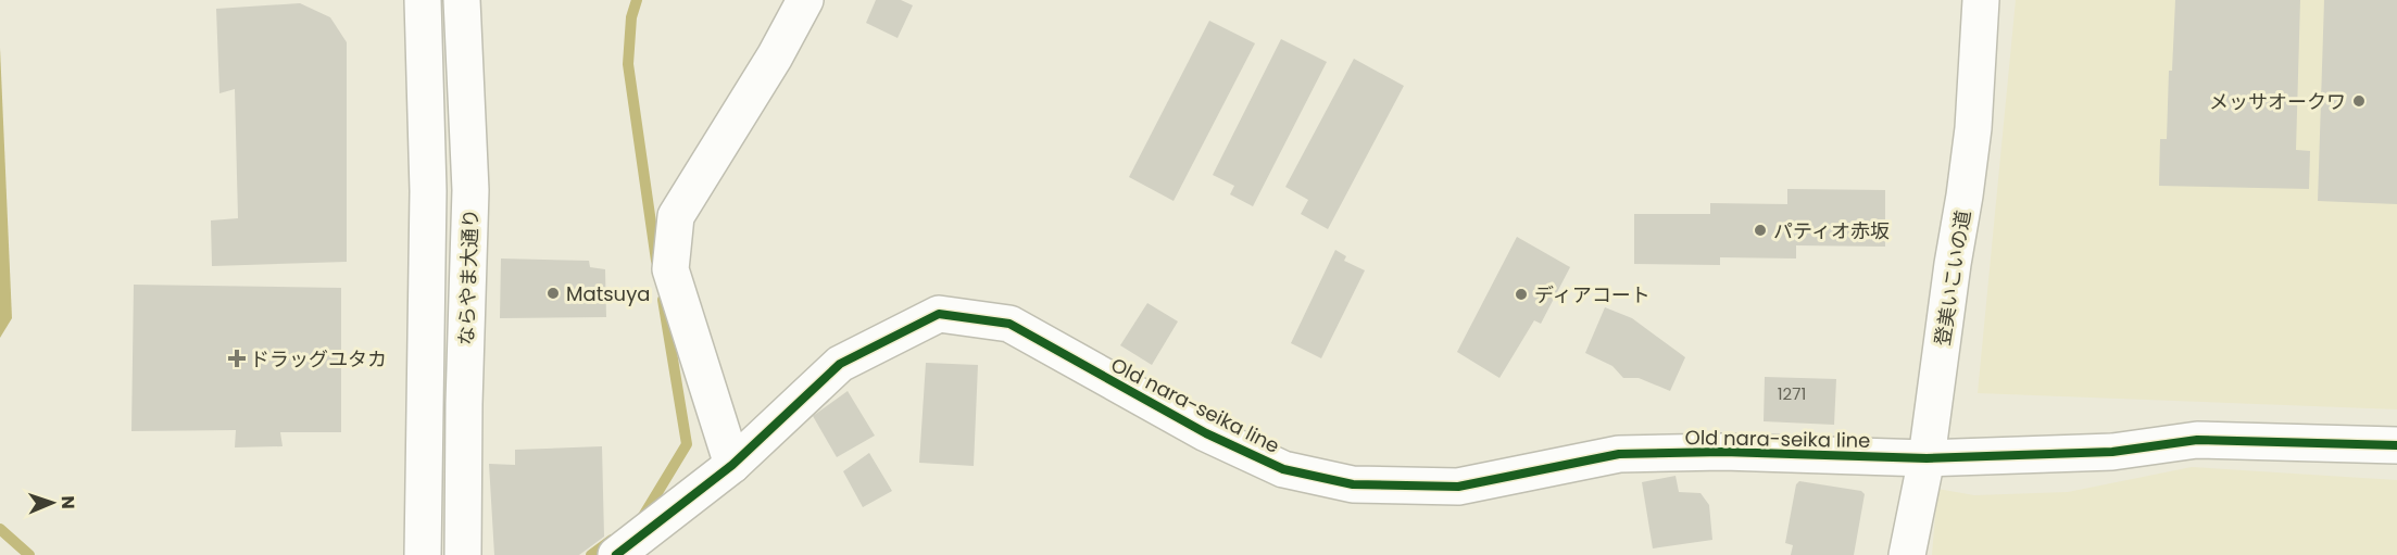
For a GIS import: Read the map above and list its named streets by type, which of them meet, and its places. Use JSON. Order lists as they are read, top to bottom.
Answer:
{
  "streets": {
    "street": ["ならやま大通り", "登美いこいの道", "Old nara-seika line"]
  },
  "crossings": [
    ["登美いこいの道", "Old nara-seika line"]
  ],
  "places": {
    "other": [
      "メッサオークワ",
      "パティオ赤坂",
      "Matsuya",
      "ディアコート"
    ],
    "health": ["ドラッグユタカ"]
  },
  "house_numbers": ["1271"],
  "north": "right"
}
